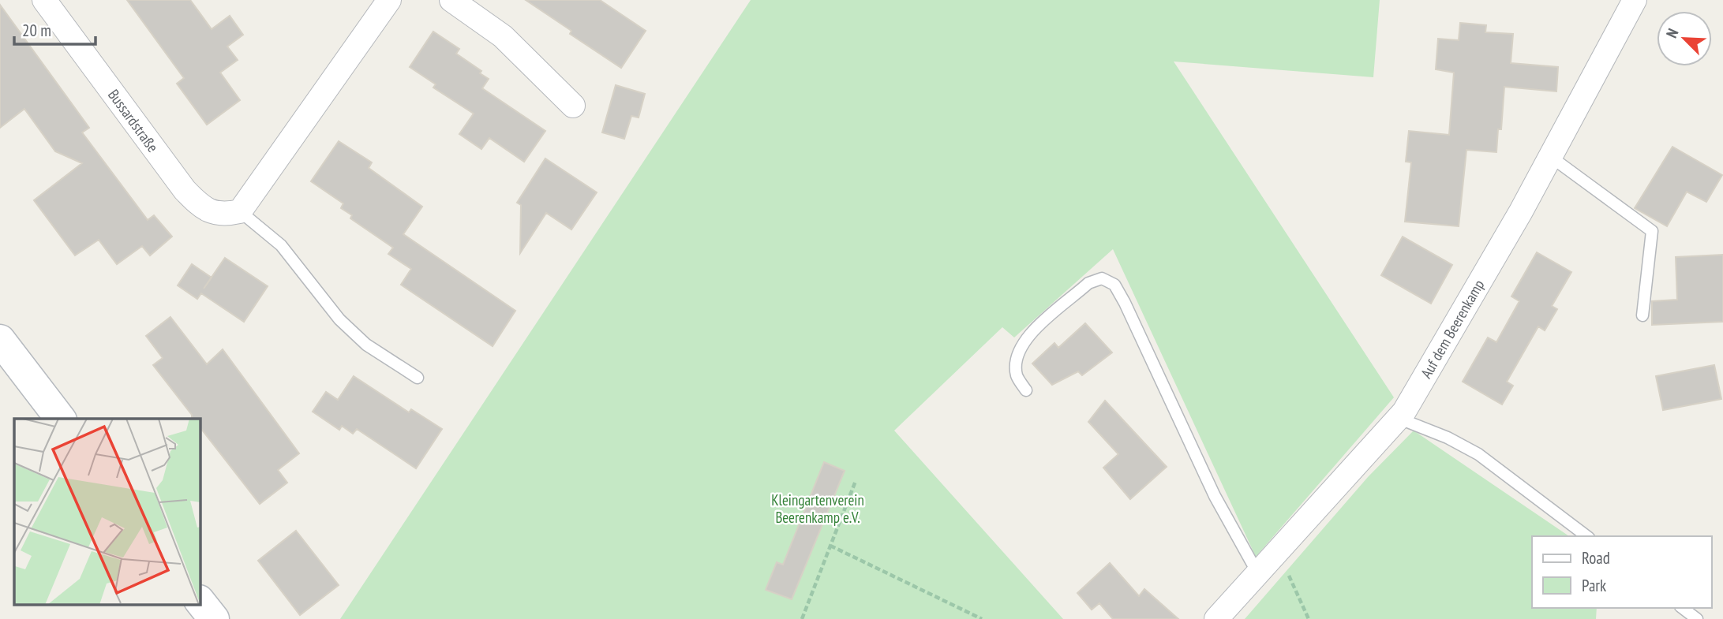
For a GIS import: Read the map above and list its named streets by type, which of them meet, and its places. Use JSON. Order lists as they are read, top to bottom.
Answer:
{
  "streets": {
    "street": ["Bussardstraße", "Auf dem Beerenkamp"]
  },
  "parks": ["Kleingartenverein Beerenkamp e.V."],
  "legend": ["Road", "Park"],
  "scale_bar": "20 m",
  "north": "top left"
}
